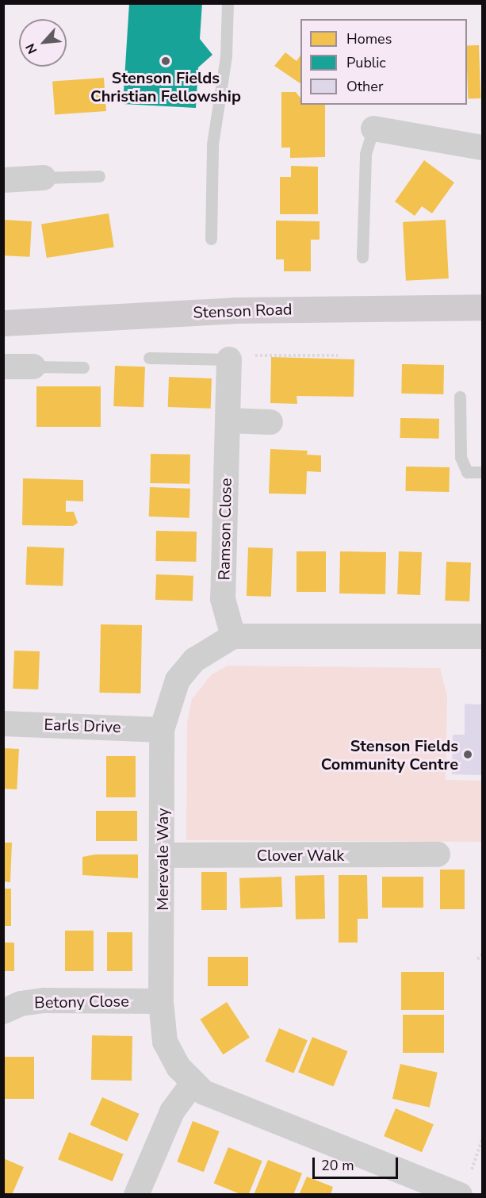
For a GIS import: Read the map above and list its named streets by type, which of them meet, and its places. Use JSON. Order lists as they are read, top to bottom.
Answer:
{
  "streets": {
    "street": [
      "Stenson Road",
      "Ramson Close",
      "Earls Drive",
      "Clover Walk",
      "Merevale Way",
      "Betony Close"
    ]
  },
  "crossings": [
    ["Ramson Close", "Merevale Way"],
    ["Earls Drive", "Merevale Way"],
    ["Clover Walk", "Merevale Way"],
    ["Merevale Way", "Betony Close"]
  ],
  "places": ["Stenson Fields Christian Fellowship", "Stenson Fields Community Centre"],
  "legend": ["Homes", "Public", "Other"],
  "scale_bar": "20 m",
  "north": "bottom left"
}
